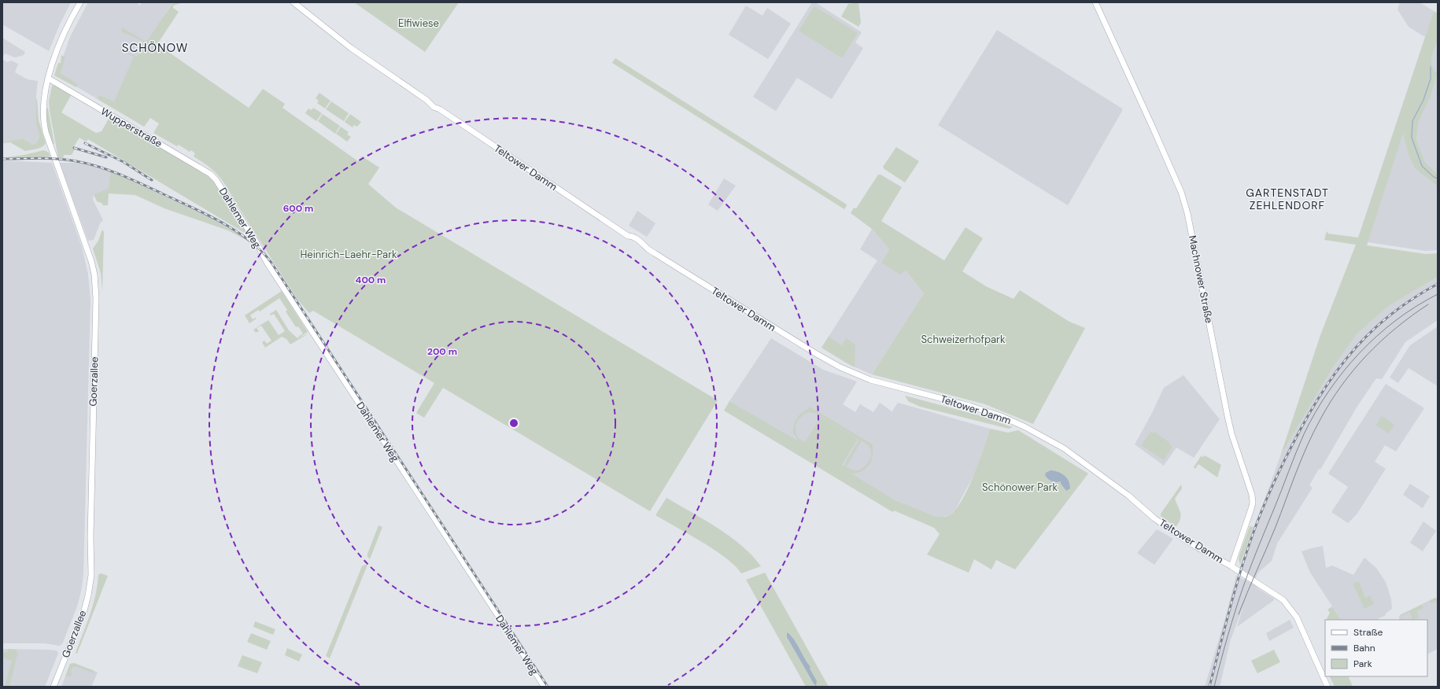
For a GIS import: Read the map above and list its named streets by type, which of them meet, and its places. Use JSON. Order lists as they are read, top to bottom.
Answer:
{
  "streets": {
    "main road": [
      "Wupperstraße",
      "Teltower Damm",
      "Dahlemer Weg",
      "Machnower Straße",
      "Goerzallee"
    ]
  },
  "crossings": [
    ["Wupperstraße", "Dahlemer Weg"],
    ["Wupperstraße", "Goerzallee"],
    ["Teltower Damm", "Machnower Straße"]
  ],
  "districts": ["SCHÖNOW", "GARTENSTADT ZEHLENDORF"],
  "parks": [
    "Elfiwiese",
    "Heinrich-Laehr-Park",
    "Schweizerhofpark",
    "Schönower Park"
  ],
  "legend": ["Straße", "Bahn", "Park"],
  "rings": ["600 m", "400 m", "200 m"]
}
